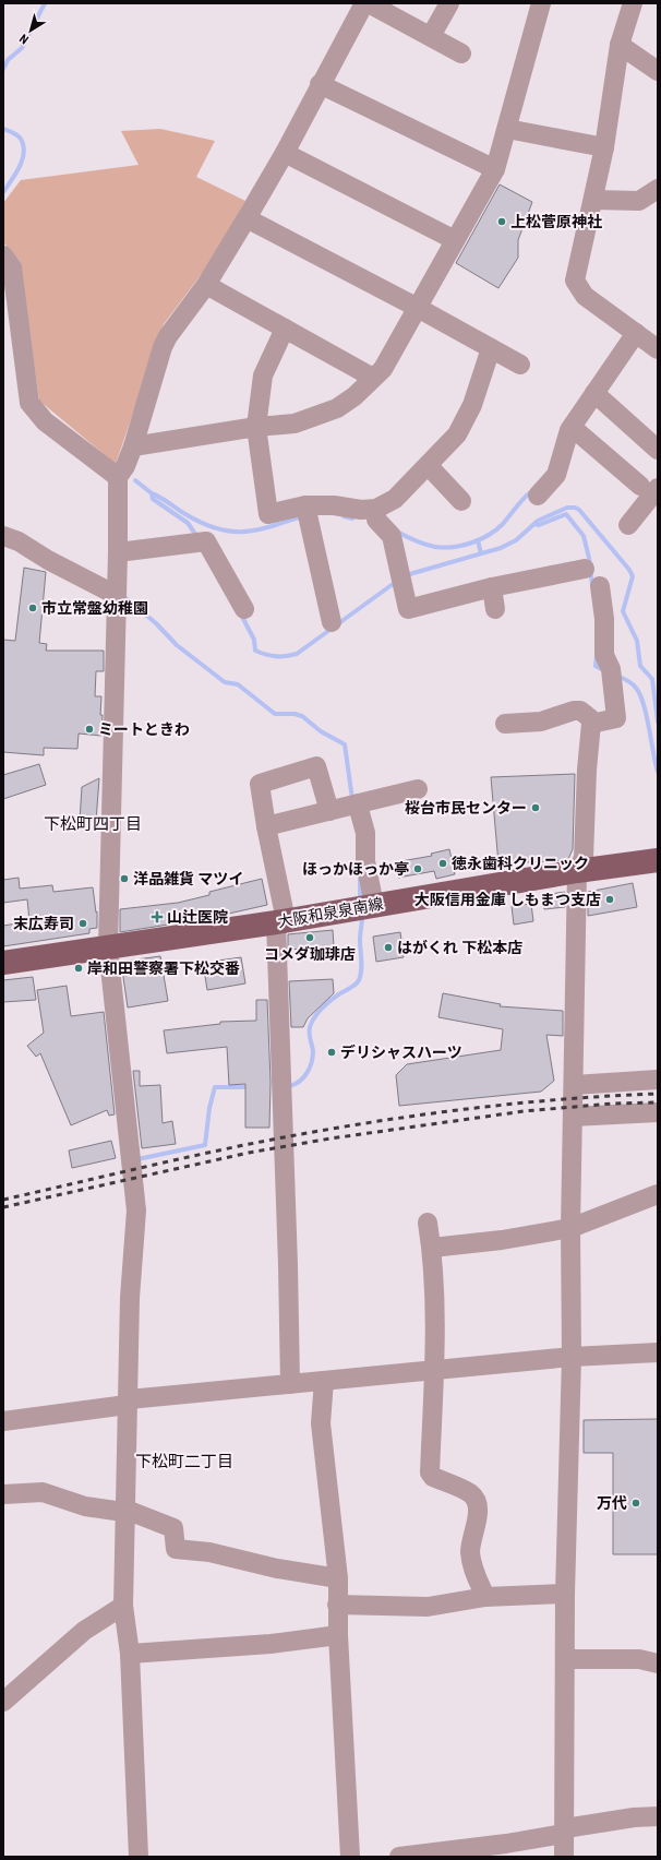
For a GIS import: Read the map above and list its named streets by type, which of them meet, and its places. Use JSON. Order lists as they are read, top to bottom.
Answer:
{
  "streets": {
    "main road": ["大阪和泉泉南線"]
  },
  "districts": ["下松町四丁目", "下松町二丁目"],
  "places": {
    "other": [
      "上松菅原神社",
      "市立常盤幼稚園",
      "ミートときわ",
      "桜台市民センター",
      "徳永歯科クリニック",
      "ほっかほっか亭",
      "洋品雑貨 マツイ",
      "大阪信用金庫 しもまつ支店",
      "末広寿司",
      "コメダ珈琲店",
      "はがくれ 下松本店",
      "岸和田警察署下松交番",
      "デリシャスハーツ",
      "万代"
    ],
    "health": ["山辻医院"]
  },
  "north": "bottom left"
}
